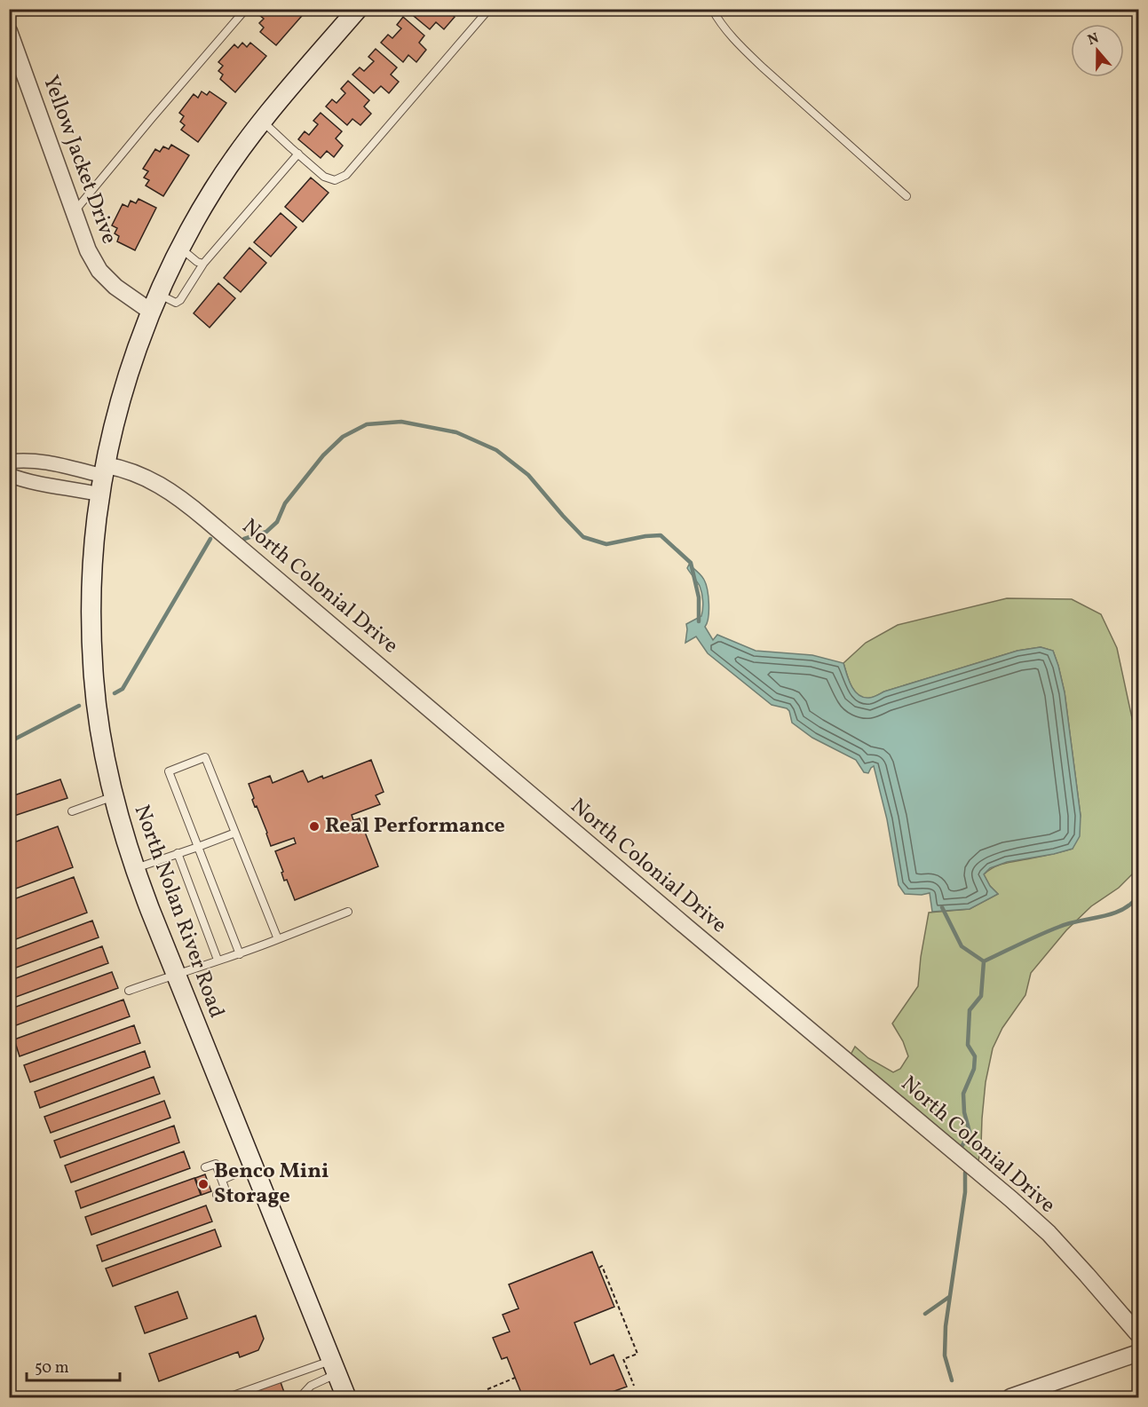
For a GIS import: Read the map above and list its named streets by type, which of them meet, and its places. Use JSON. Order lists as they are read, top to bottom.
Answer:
{
  "streets": {
    "main road": ["North Nolan River Road"],
    "street": ["Yellow Jacket Drive", "North Colonial Drive"]
  },
  "crossings": [
    ["Yellow Jacket Drive", "North Nolan River Road"],
    ["North Colonial Drive", "North Nolan River Road"]
  ],
  "places": ["Real Performance", "Benco Mini Storage"],
  "scale_bar": "50 m",
  "north": "top"
}
